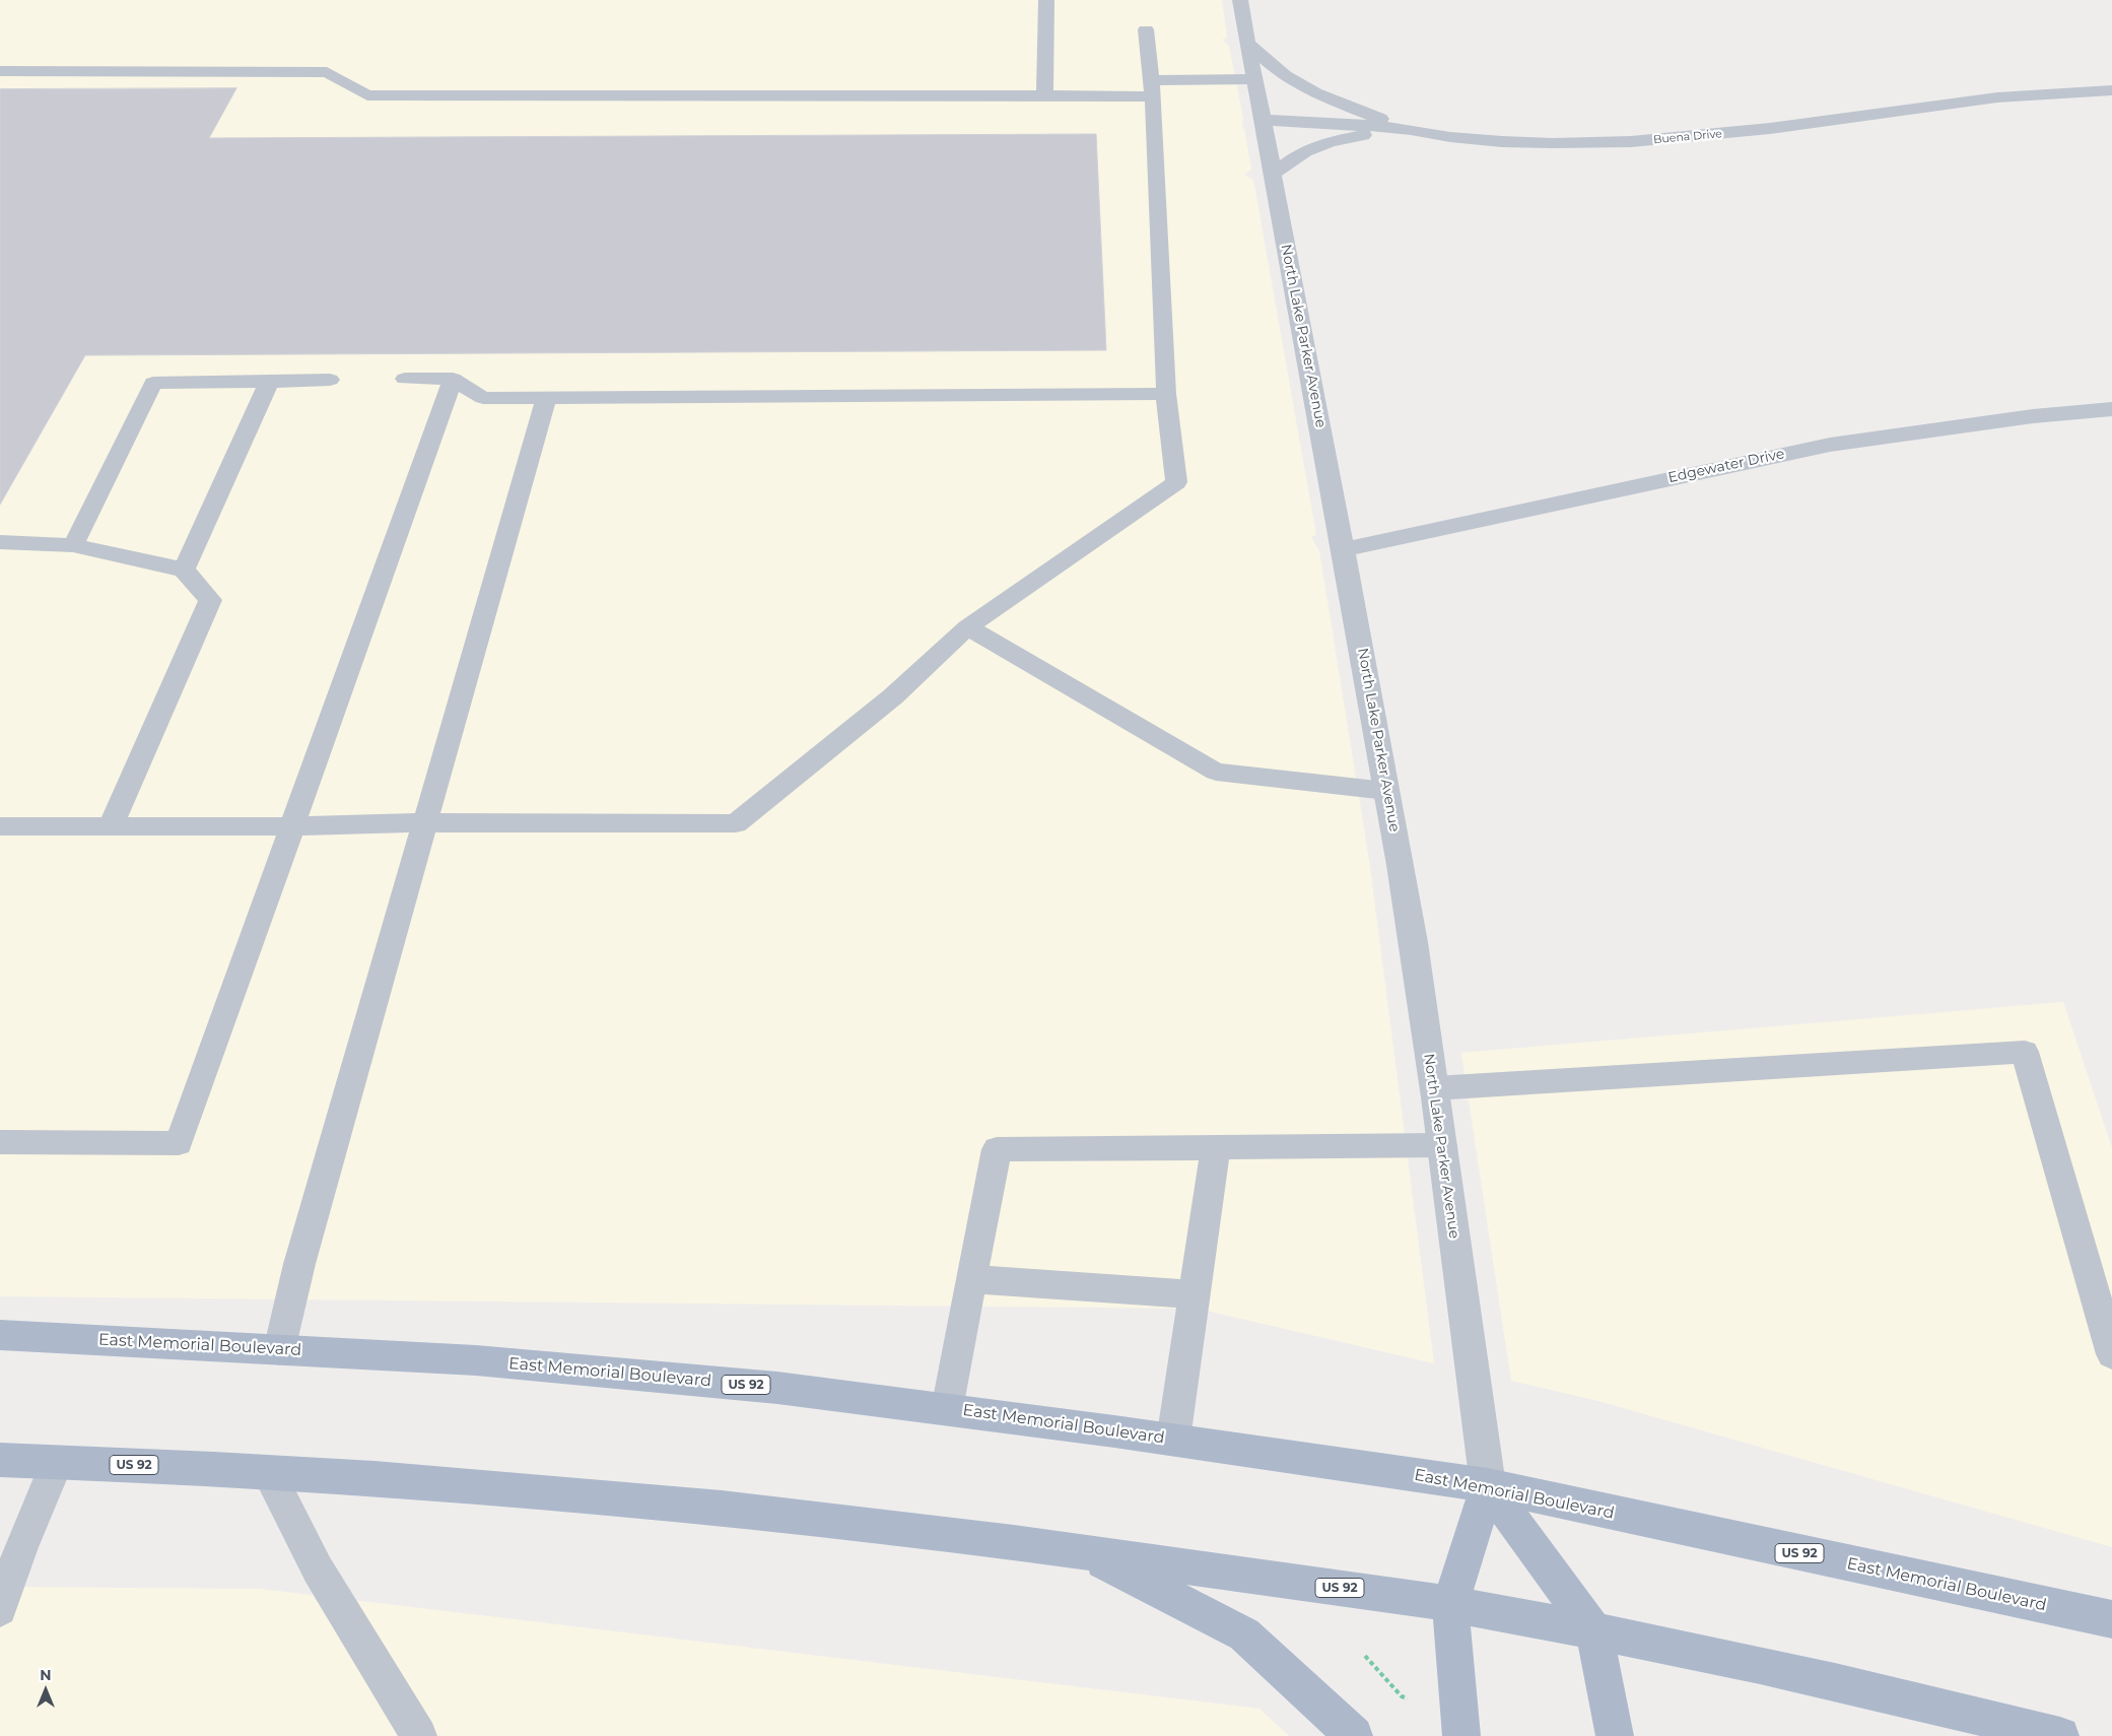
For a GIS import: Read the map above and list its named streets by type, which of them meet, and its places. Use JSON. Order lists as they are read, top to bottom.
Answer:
{
  "streets": {
    "main road": ["East Memorial Boulevard", "US 92"],
    "street": ["Buena Drive", "North Lake Parker Avenue", "Edgewater Drive"]
  },
  "crossings": [
    ["Buena Drive", "North Lake Parker Avenue"],
    ["North Lake Parker Avenue", "Edgewater Drive"],
    ["North Lake Parker Avenue", "East Memorial Boulevard"]
  ],
  "north": "top"
}
